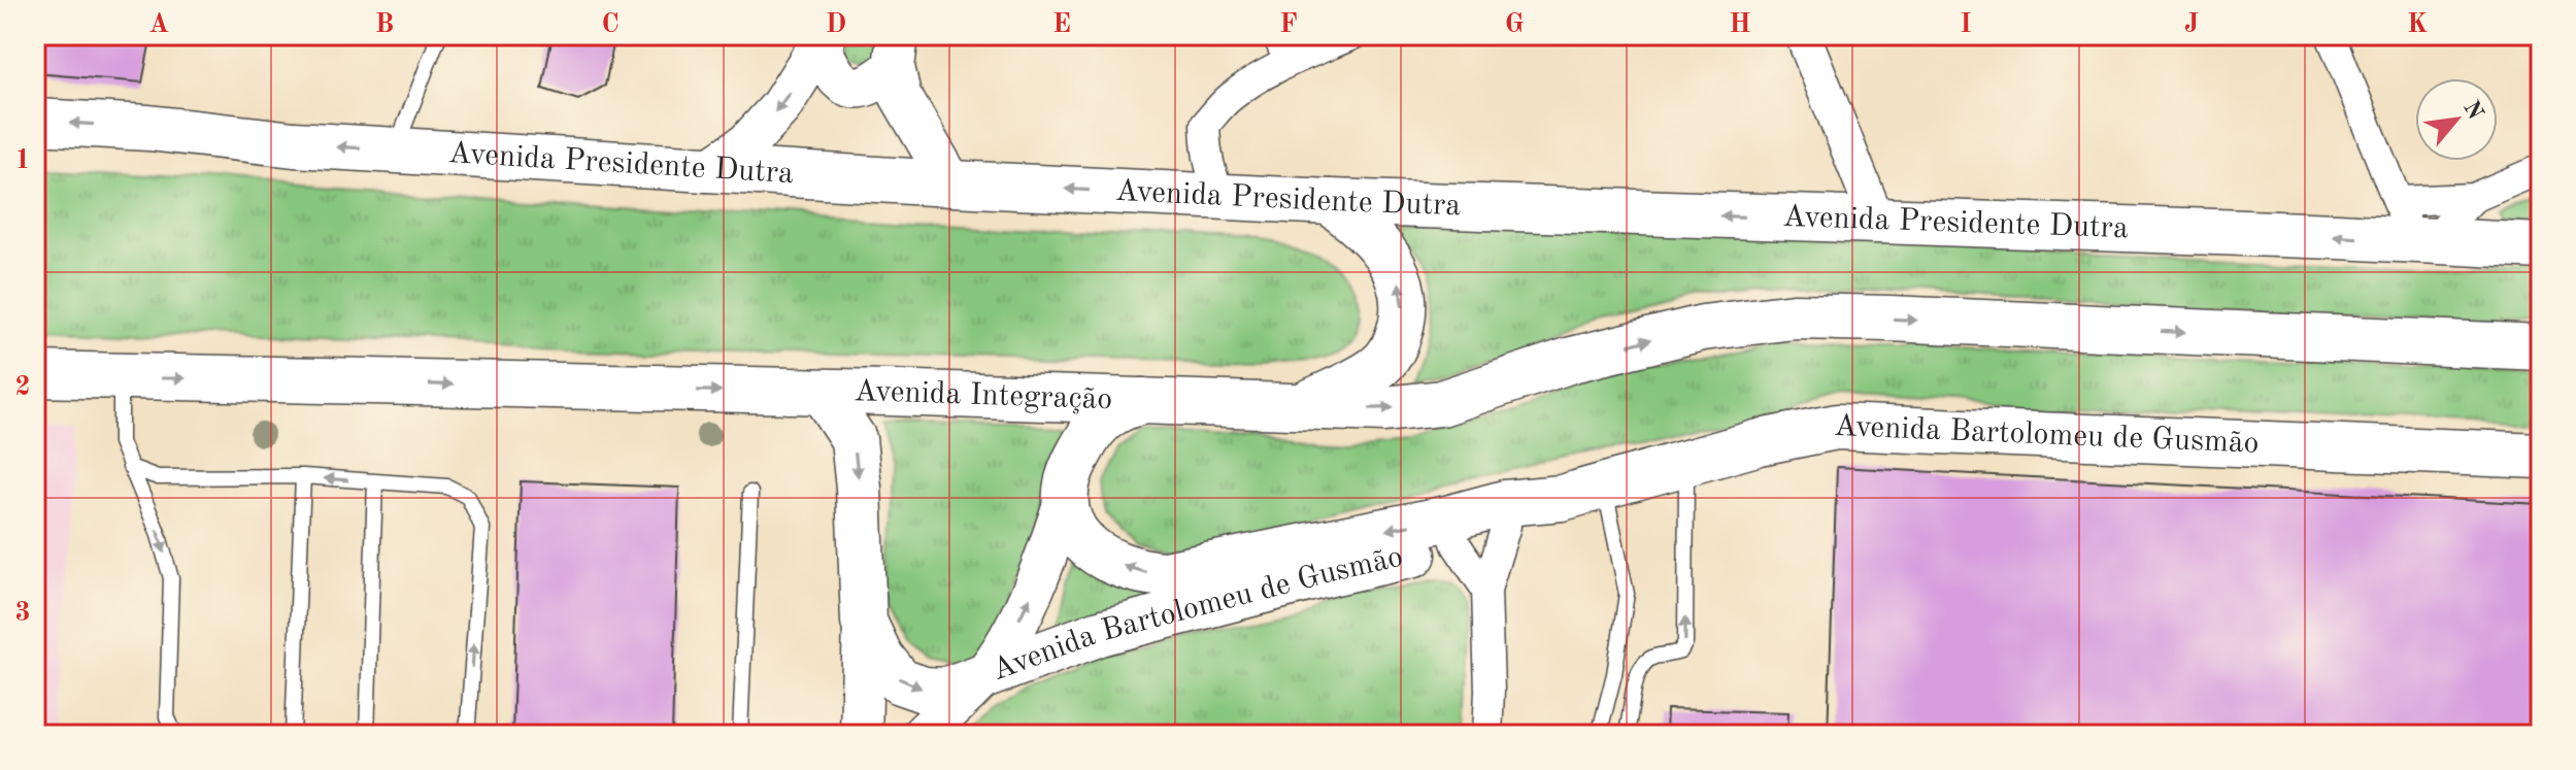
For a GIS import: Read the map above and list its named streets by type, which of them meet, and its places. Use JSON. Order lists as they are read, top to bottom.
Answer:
{
  "streets": {
    "main road": ["Avenida Presidente Dutra", "Avenida Integração", "Avenida Bartolomeu de Gusmão"]
  },
  "north": "top right",
  "grid": {
    "columns": [
      "A",
      "B",
      "C",
      "D",
      "E",
      "F",
      "G",
      "H",
      "I",
      "J",
      "K"
    ],
    "rows": ["1", "2", "3"]
  }
}
